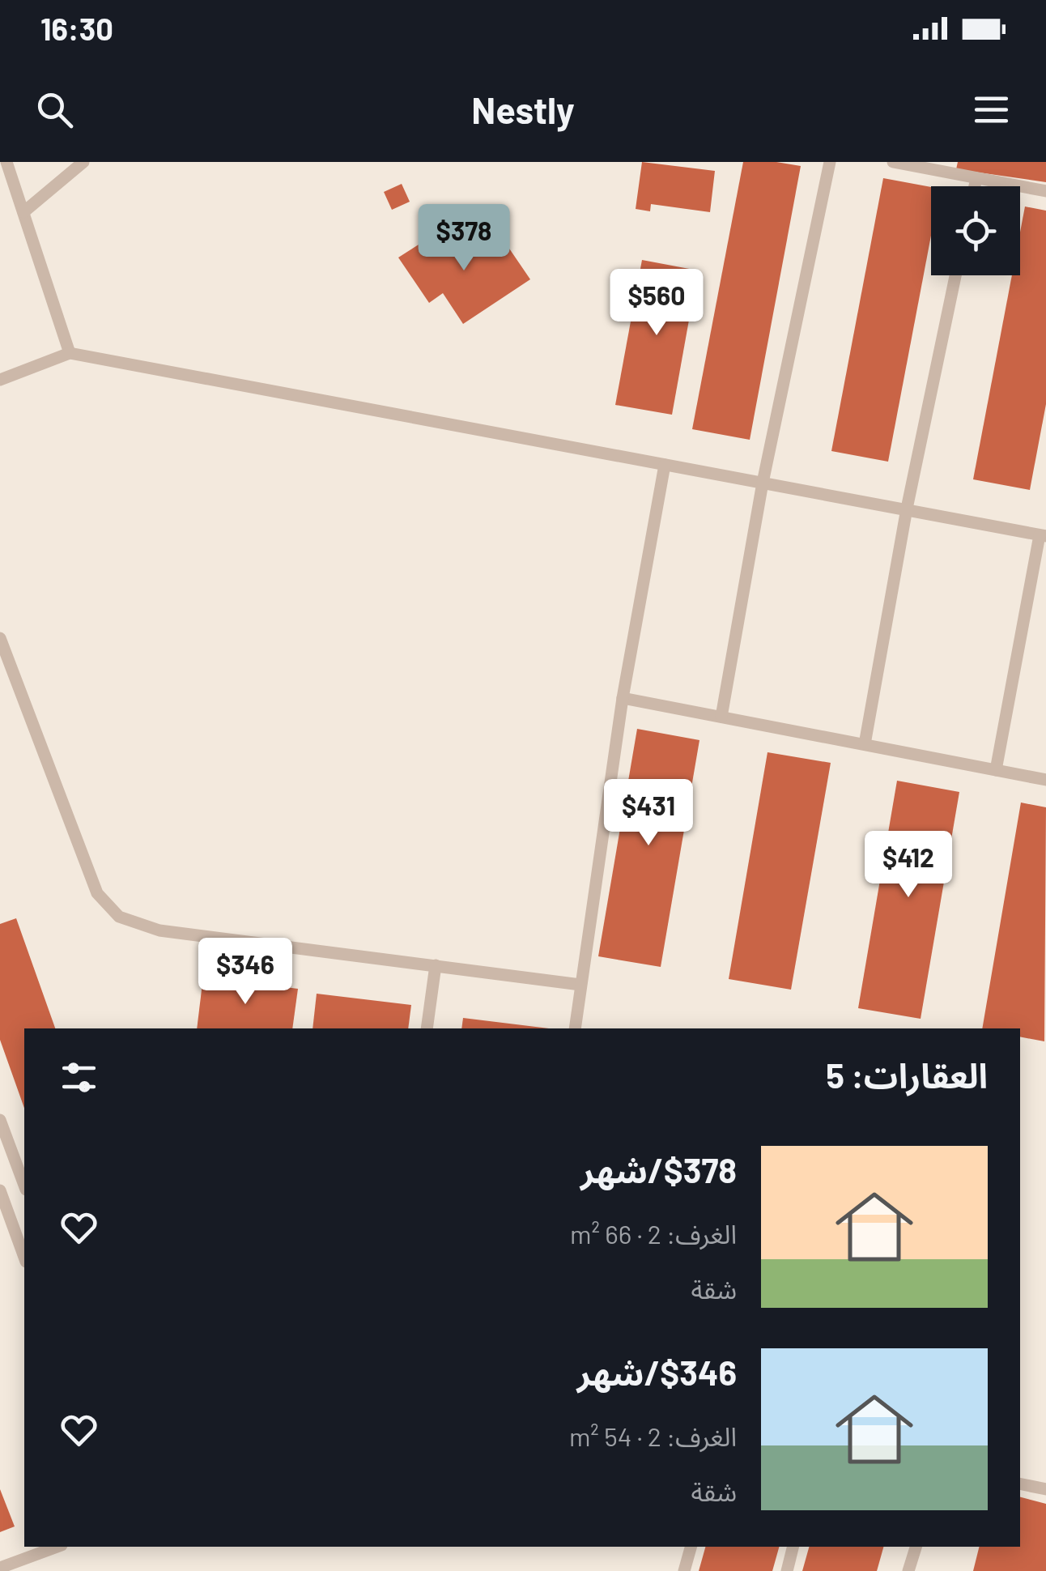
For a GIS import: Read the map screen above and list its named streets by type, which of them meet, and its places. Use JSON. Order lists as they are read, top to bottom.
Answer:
{
  "page": {
    "status": "16:30",
    "header": "Nestly",
    "price": [
      "$378",
      "$560",
      "$431",
      "$412",
      "$346"
    ],
    "heading": "العقارات: 5",
    "list": [
      {
        "name": "$378/شهر",
        "note": "الغرف: 2 · 66 m² · شقة"
      },
      {
        "name": "$346/شهر",
        "note": "الغرف: 2 · 54 m² · شقة"
      }
    ]
  }
}
